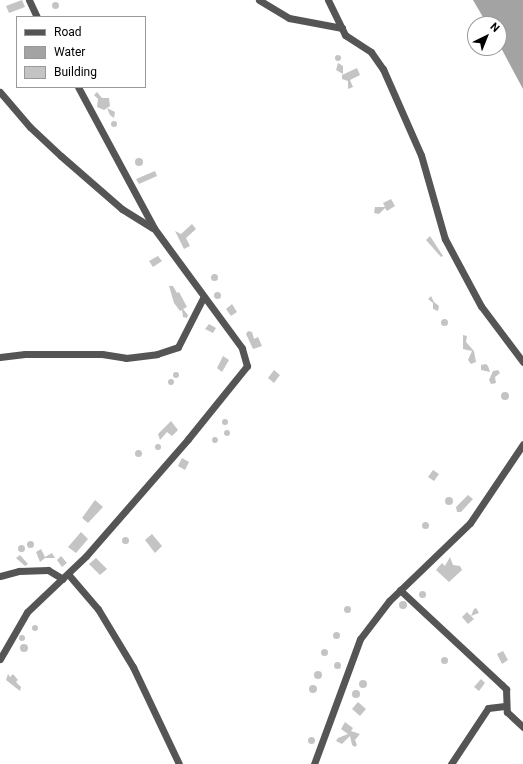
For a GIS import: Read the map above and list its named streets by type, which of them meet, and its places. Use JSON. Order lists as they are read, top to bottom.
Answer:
{
  "legend": ["Road", "Water", "Building"],
  "north": "top right"
}
